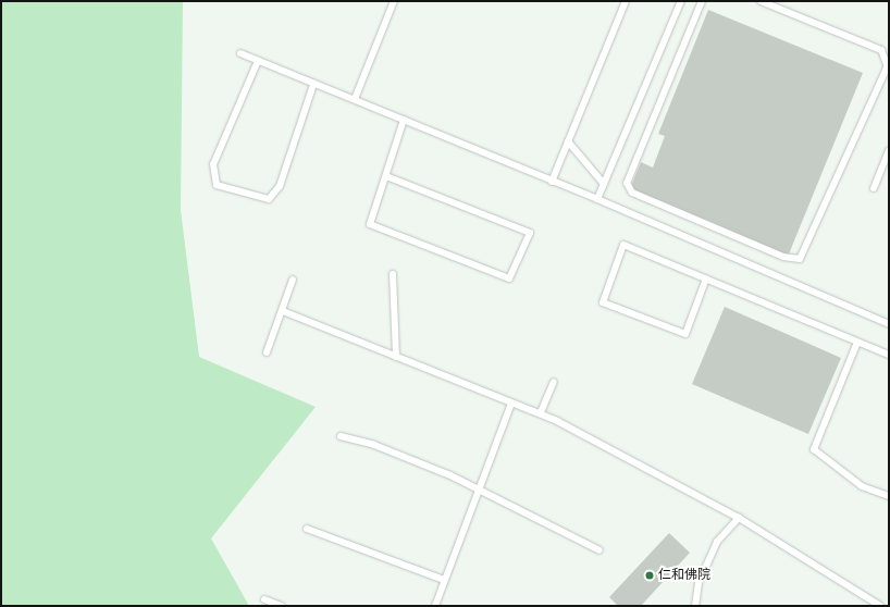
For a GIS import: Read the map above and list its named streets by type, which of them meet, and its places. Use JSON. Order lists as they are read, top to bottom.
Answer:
{
  "places": ["仁和佛院"]
}
